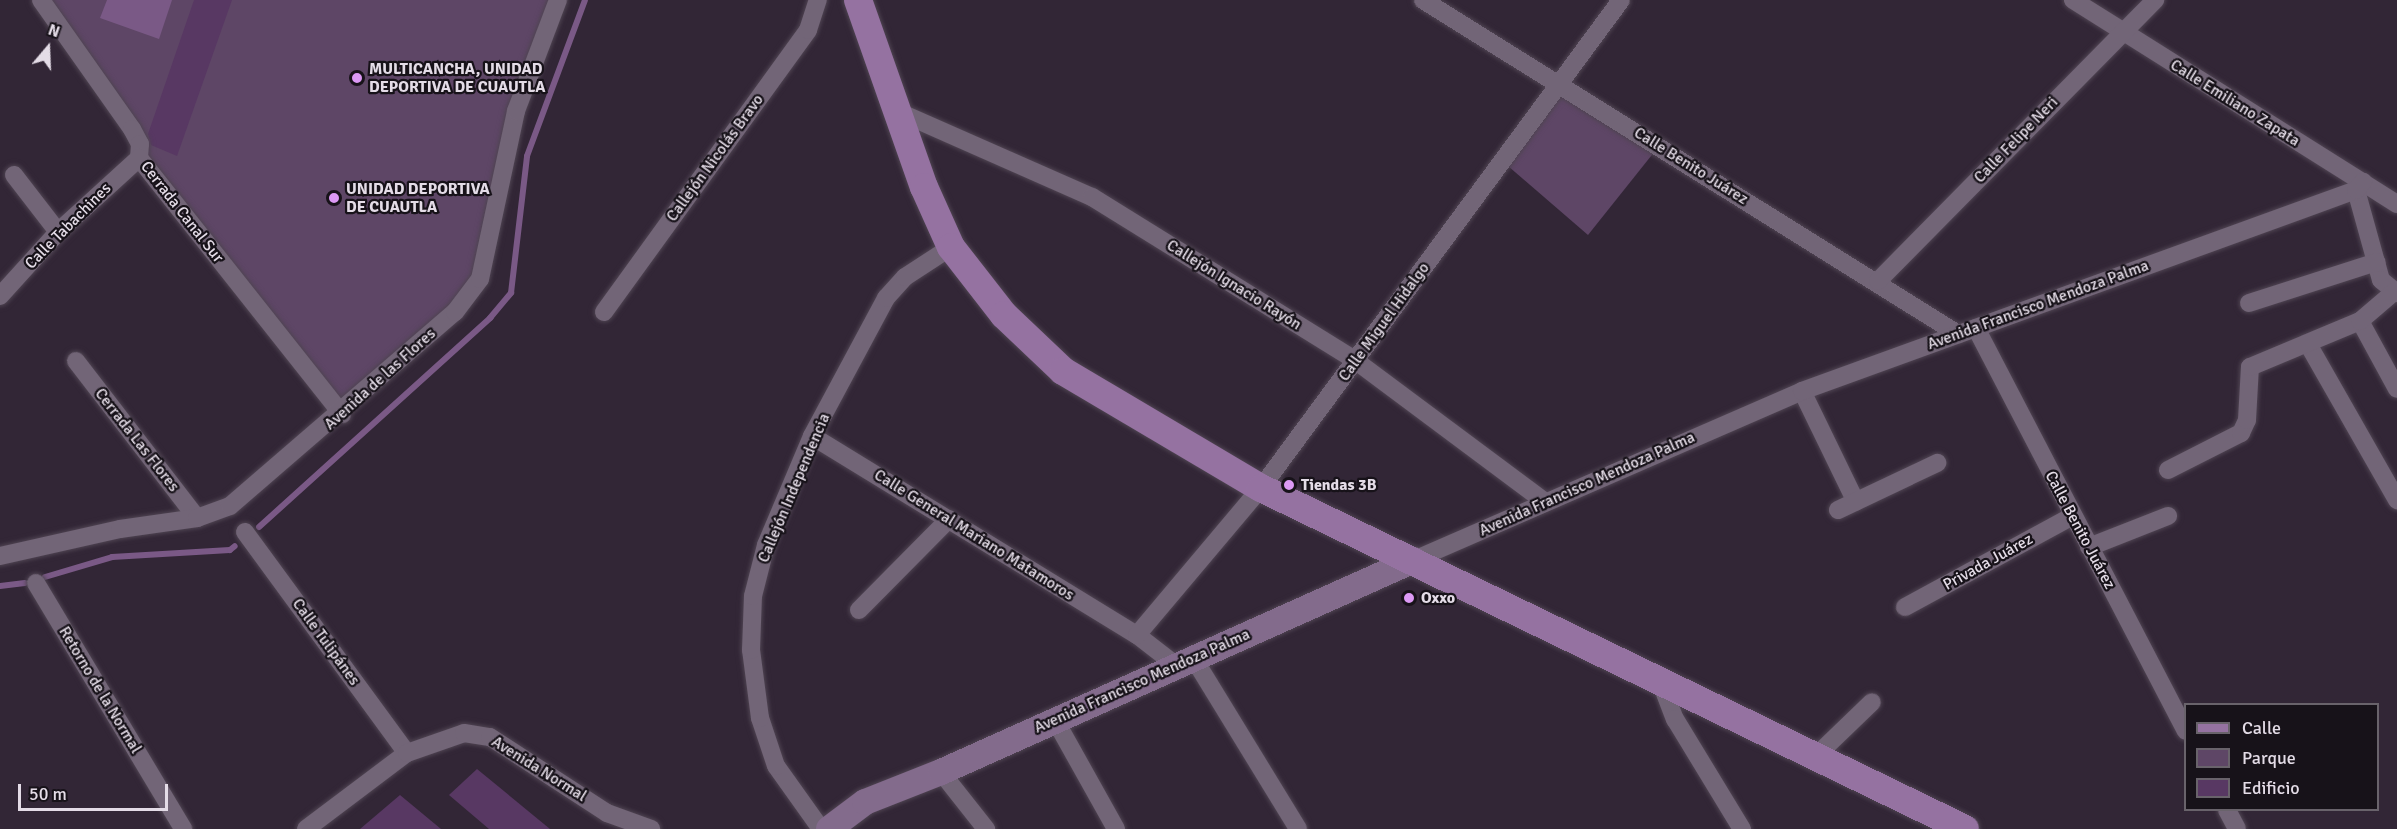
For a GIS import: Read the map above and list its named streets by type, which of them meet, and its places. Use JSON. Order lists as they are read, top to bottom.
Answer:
{
  "streets": {
    "street": [
      "Calle Emiliano Zapata",
      "Calle Felipe Neri",
      "Callejón Nicolás Bravo",
      "Calle Benito Juárez",
      "Cerrada Canal Sur",
      "Calle Tabachines",
      "Callejón Ignacio Rayón",
      "Avenida Francisco Mendoza Palma",
      "Calle Miguel Hidalgo",
      "Avenida de las Flores",
      "Cerrada Las Flores",
      "Callejón Independencia",
      "Calle General Mariano Matamoros",
      "Privada Juárez",
      "Calle Tulipánes",
      "Retorno de la Normal",
      "Avenida Normal"
    ]
  },
  "crossings": [
    ["Calle Emiliano Zapata", "Calle Felipe Neri"],
    ["Calle Emiliano Zapata", "Avenida Francisco Mendoza Palma"],
    ["Calle Felipe Neri", "Calle Benito Juárez"],
    ["Calle Benito Juárez", "Avenida Francisco Mendoza Palma"],
    ["Calle Benito Juárez", "Calle Miguel Hidalgo"],
    ["Calle Benito Juárez", "Privada Juárez"],
    ["Cerrada Canal Sur", "Calle Tabachines"],
    ["Cerrada Canal Sur", "Avenida de las Flores"],
    ["Callejón Ignacio Rayón", "Avenida Francisco Mendoza Palma"],
    ["Callejón Ignacio Rayón", "Calle Miguel Hidalgo"],
    ["Avenida Francisco Mendoza Palma", "Calle General Mariano Matamoros"],
    ["Calle Miguel Hidalgo", "Calle General Mariano Matamoros"],
    ["Avenida de las Flores", "Cerrada Las Flores"],
    ["Callejón Independencia", "Calle General Mariano Matamoros"],
    ["Calle Tulipánes", "Avenida Normal"]
  ],
  "places": [
    "MULTICANCHA, UNIDAD DEPORTIVA DE CUAUTLA",
    "UNIDAD DEPORTIVA DE CUAUTLA",
    "Tiendas 3B",
    "Oxxo"
  ],
  "legend": ["Calle", "Parque", "Edificio"],
  "scale_bar": "50 m",
  "north": "top"
}
